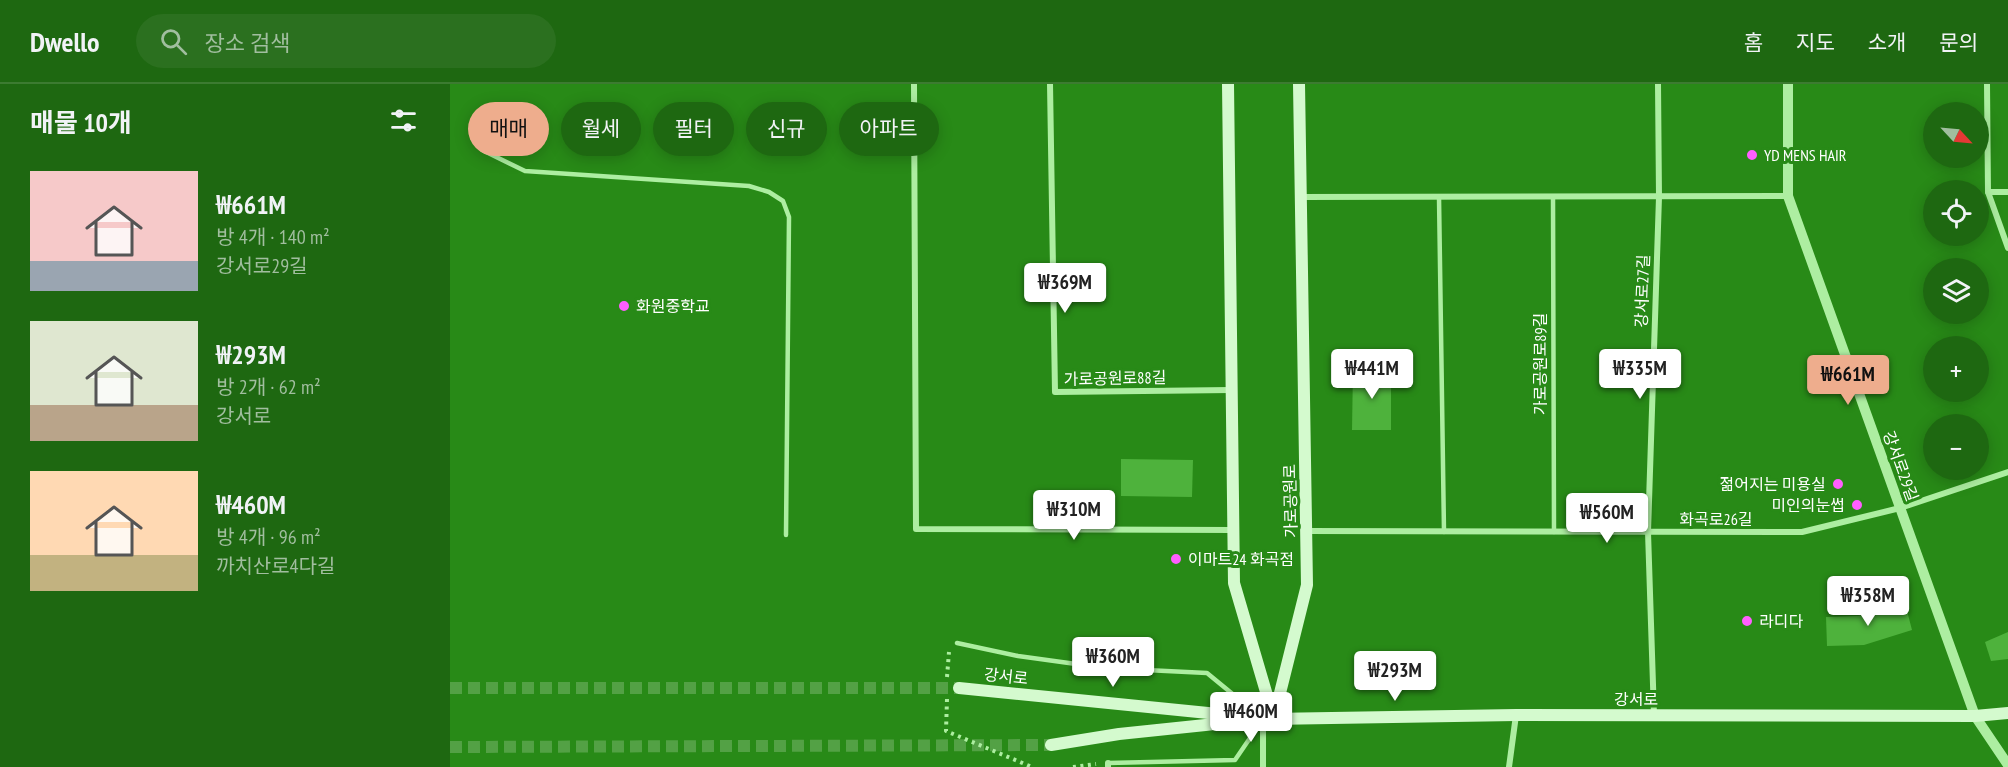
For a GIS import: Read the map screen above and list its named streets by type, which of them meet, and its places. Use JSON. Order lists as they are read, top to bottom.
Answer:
{
  "streets": {
    "main road": ["가로공원로", "강서로"],
    "street": [
      "강서로27길",
      "가로공원로88길",
      "강서로29길",
      "화곡로26길"
    ],
    "lane": ["가로공원로89길"]
  },
  "crossings": [
    ["강서로27길", "화곡로26길"],
    ["강서로27길", "강서로"],
    ["가로공원로89길", "화곡로26길"],
    ["강서로29길", "화곡로26길"],
    ["강서로29길", "강서로"],
    ["가로공원로", "화곡로26길"],
    ["가로공원로", "강서로"]
  ],
  "places": [
    "YD MENS HAIR",
    "화원중학교",
    "젊어지는 미용실",
    "미인의눈썹",
    "이마트24 화곡점",
    "라디다"
  ],
  "north": "bottom right",
  "page": {
    "header": "Dwello",
    "search": "장소 검색",
    "nav": [
      "홈",
      "지도",
      "소개",
      "문의"
    ],
    "heading": "매물 10개",
    "map_buttons": ["+", "−"],
    "chip": [
      "매매",
      "월세",
      "필터",
      "신규",
      "아파트"
    ],
    "list": [
      {
        "name": "₩661M",
        "note": "방 4개 · 140 m² · 강서로29길"
      },
      {
        "name": "₩293M",
        "note": "방 2개 · 62 m² · 강서로"
      },
      {
        "name": "₩460M",
        "note": "방 4개 · 96 m² · 까치산로4다길"
      }
    ],
    "price": [
      "₩369M",
      "₩441M",
      "₩335M",
      "₩661M",
      "₩310M",
      "₩560M",
      "₩358M",
      "₩360M",
      "₩293M",
      "₩460M"
    ]
  }
}
